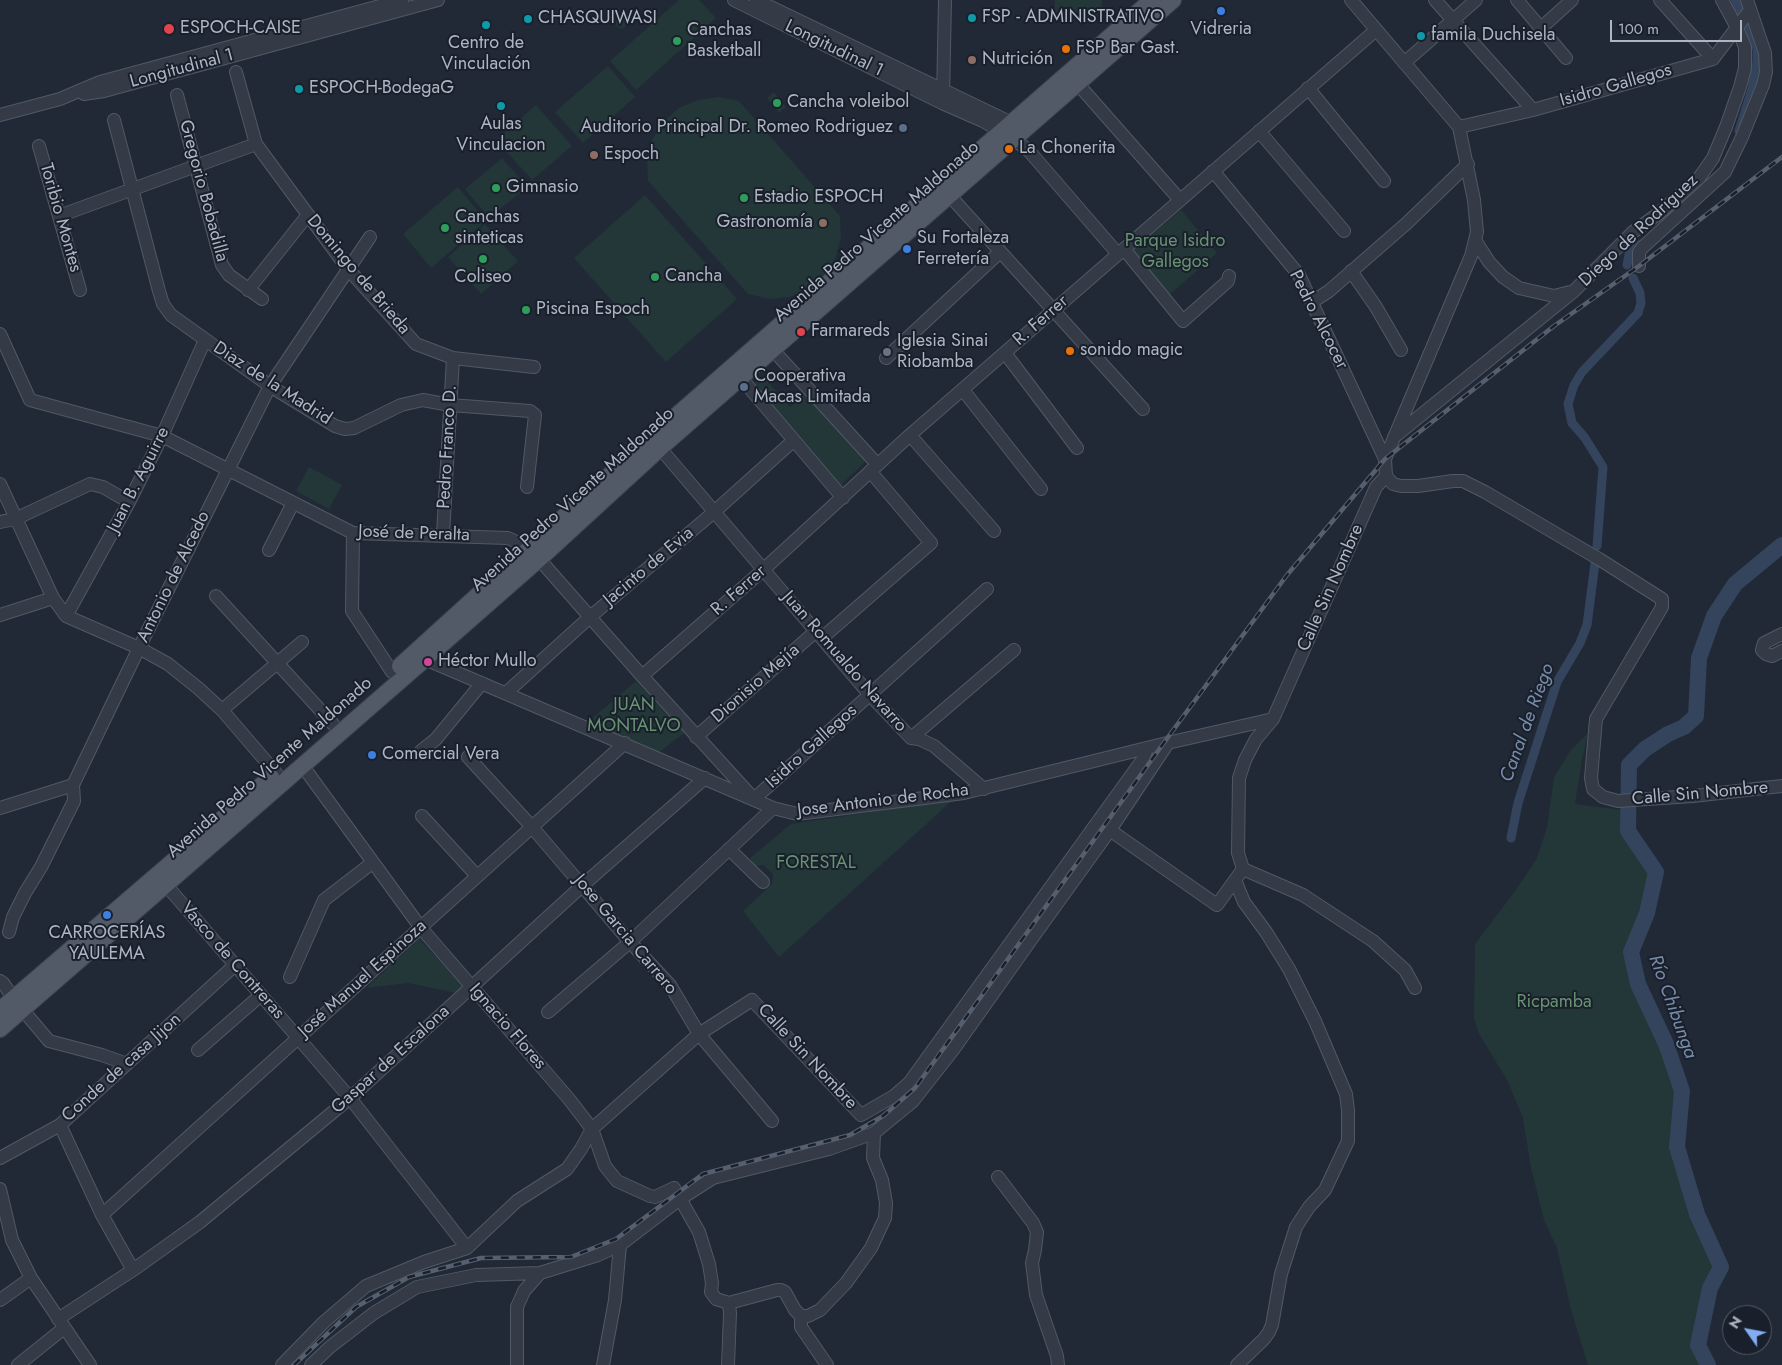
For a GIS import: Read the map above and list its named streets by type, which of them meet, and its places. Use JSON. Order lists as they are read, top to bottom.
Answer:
{
  "streets": {
    "main road": ["Avenida Pedro Vicente Maldonado"],
    "street": [
      "Longitudinal 1",
      "Isidro Gallegos",
      "Gregorio Bobadilla",
      "Toribio Montes",
      "Diego de Rodriguez",
      "Domingo de Brieda",
      "Pedro Alcocer",
      "R. Ferrer",
      "Diaz de la Madrid",
      "Pedro Franco D.",
      "Juan B. Aguirre",
      "José de Peralta",
      "Jacinto de Evia",
      "Antonio de Alcedo",
      "Calle Sin Nombre",
      "Juan Romualdo Navarro",
      "Dionisio Mejía",
      "Jose Antonio de Rocha",
      "Jose Garcia Carrero",
      "Vasco de Contreras",
      "José Manuel Espinoza",
      "Ignacio Flores",
      "Gaspar de Escalona",
      "Conde de casa Jijon"
    ]
  },
  "crossings": [
    ["Longitudinal 1", "Avenida Pedro Vicente Maldonado"],
    ["Longitudinal 1", "R. Ferrer"],
    ["Isidro Gallegos", "José de Peralta"],
    ["Isidro Gallegos", "Juan Romualdo Navarro"],
    ["Isidro Gallegos", "Jose Antonio de Rocha"],
    ["Avenida Pedro Vicente Maldonado", "José de Peralta"],
    ["Avenida Pedro Vicente Maldonado", "Juan Romualdo Navarro"],
    ["Avenida Pedro Vicente Maldonado", "Jose Antonio de Rocha"],
    ["Avenida Pedro Vicente Maldonado", "Vasco de Contreras"],
    ["Avenida Pedro Vicente Maldonado", "Ignacio Flores"],
    ["Domingo de Brieda", "Pedro Franco D."],
    ["Domingo de Brieda", "Antonio de Alcedo"],
    ["Pedro Alcocer", "R. Ferrer"],
    ["R. Ferrer", "José de Peralta"],
    ["R. Ferrer", "Juan Romualdo Navarro"],
    ["R. Ferrer", "Dionisio Mejía"],
    ["Diaz de la Madrid", "Pedro Franco D."],
    ["Diaz de la Madrid", "Juan B. Aguirre"],
    ["Diaz de la Madrid", "Antonio de Alcedo"],
    ["Pedro Franco D.", "José de Peralta"],
    ["Juan B. Aguirre", "José de Peralta"],
    ["José de Peralta", "Jacinto de Evia"],
    ["José de Peralta", "Antonio de Alcedo"],
    ["José de Peralta", "Dionisio Mejía"],
    ["José de Peralta", "Jose Antonio de Rocha"],
    ["Jacinto de Evia", "Juan Romualdo Navarro"],
    ["Jacinto de Evia", "Jose Antonio de Rocha"],
    ["Calle Sin Nombre", "Jose Antonio de Rocha"],
    ["Calle Sin Nombre", "Jose Garcia Carrero"],
    ["Juan Romualdo Navarro", "Dionisio Mejía"],
    ["Juan Romualdo Navarro", "Jose Antonio de Rocha"],
    ["Jose Antonio de Rocha", "José Manuel Espinoza"],
    ["Jose Antonio de Rocha", "Gaspar de Escalona"],
    ["Jose Garcia Carrero", "José Manuel Espinoza"],
    ["Jose Garcia Carrero", "Gaspar de Escalona"],
    ["Vasco de Contreras", "José Manuel Espinoza"],
    ["Vasco de Contreras", "Gaspar de Escalona"],
    ["Vasco de Contreras", "Conde de casa Jijon"],
    ["José Manuel Espinoza", "Ignacio Flores"],
    ["Ignacio Flores", "Gaspar de Escalona"]
  ],
  "water": ["Canal de Riego", "Río Chibunga"],
  "parks": [
    "Parque Isidro Gallegos",
    "JUAN MONTALVO",
    "FORESTAL",
    "Ricpamba"
  ],
  "places": [
    "Vidreria",
    "FSP - ADMINISTRATIVO",
    "CHASQUIWASI",
    "Centro de Vinculación",
    "ESPOCH-CAISE",
    "famila Duchisela",
    "Canchas Basketball",
    "FSP Bar Gast.",
    "Nutrición",
    "ESPOCH-BodegaG",
    "Cancha voleibol",
    "Aulas Vinculacion",
    "Auditorio Principal Dr. Romeo Rodriguez",
    "La Chonerita",
    "Espoch",
    "Gimnasio",
    "Estadio ESPOCH",
    "Gastronomía",
    "Canchas sinteticas",
    "Su Fortaleza Ferretería",
    "Coliseo",
    "Cancha",
    "Piscina Espoch",
    "Farmareds",
    "sonido magic",
    "Iglesia Sinai Riobamba",
    "Cooperativa Macas Limitada",
    "Héctor Mullo",
    "Comercial Vera",
    "CARROCERÍAS YAULEMA"
  ],
  "scale_bar": "100 m",
  "north": "top left"
}
